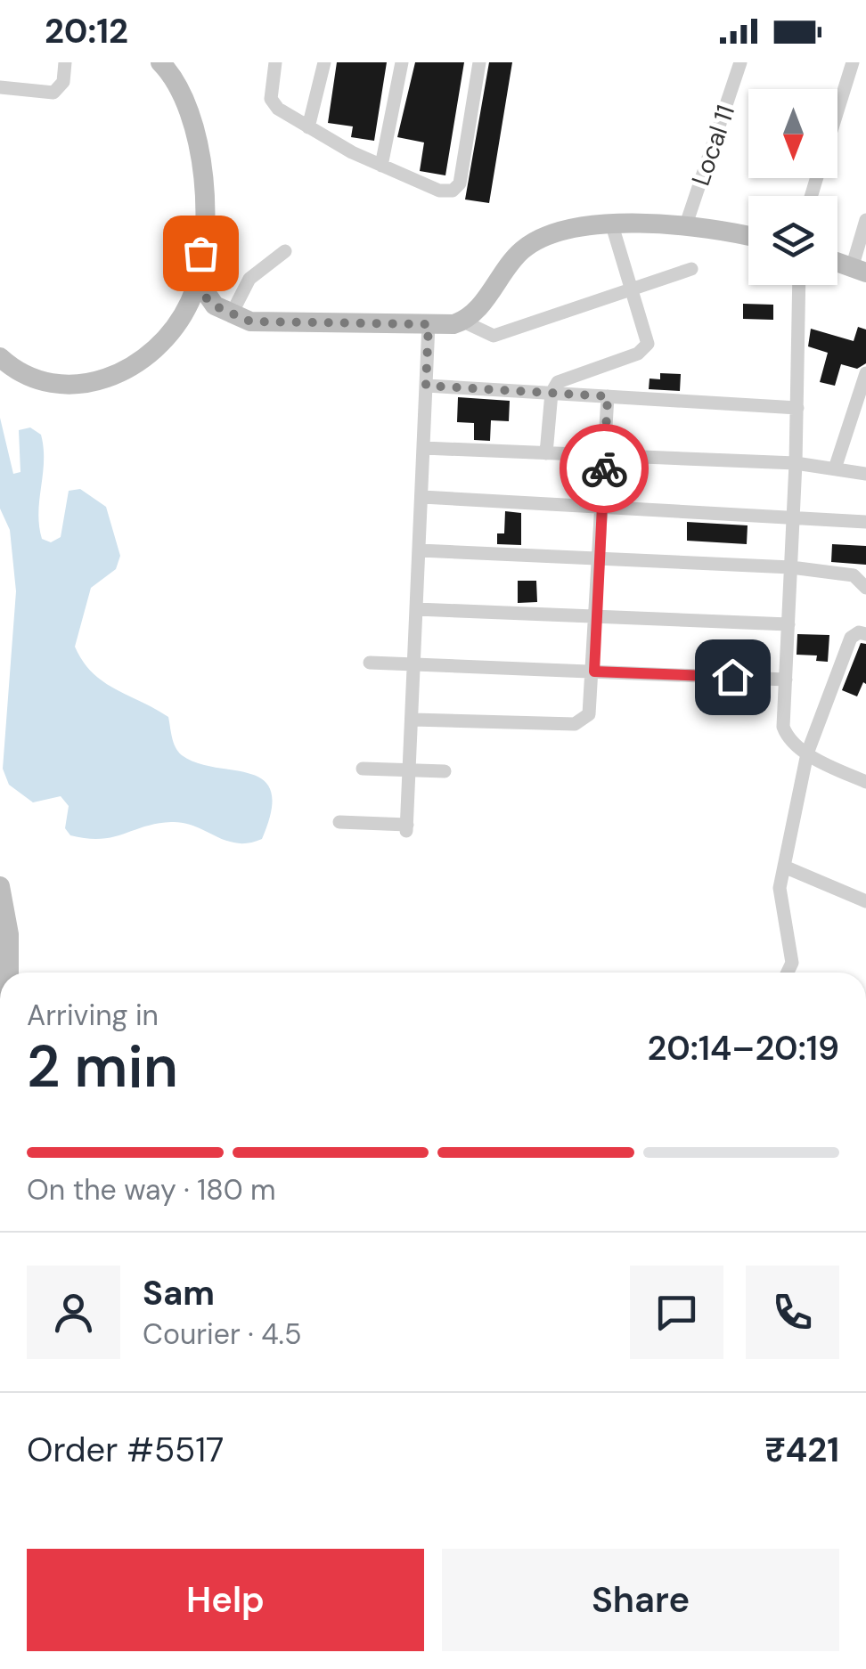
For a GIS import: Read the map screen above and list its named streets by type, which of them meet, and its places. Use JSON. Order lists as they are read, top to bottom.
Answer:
{
  "streets": {
    "street": ["Local 11"]
  },
  "north": "bottom",
  "page": {
    "status": "20:12",
    "heading": ["2 min", "Arriving in", "20:14–20:19"],
    "panel": [
      "Sam",
      "Courier · 4.5",
      "Order #5517",
      "₹421"
    ],
    "bar": "On the way · 180 m",
    "buttons": ["Help", "Share"]
  }
}
